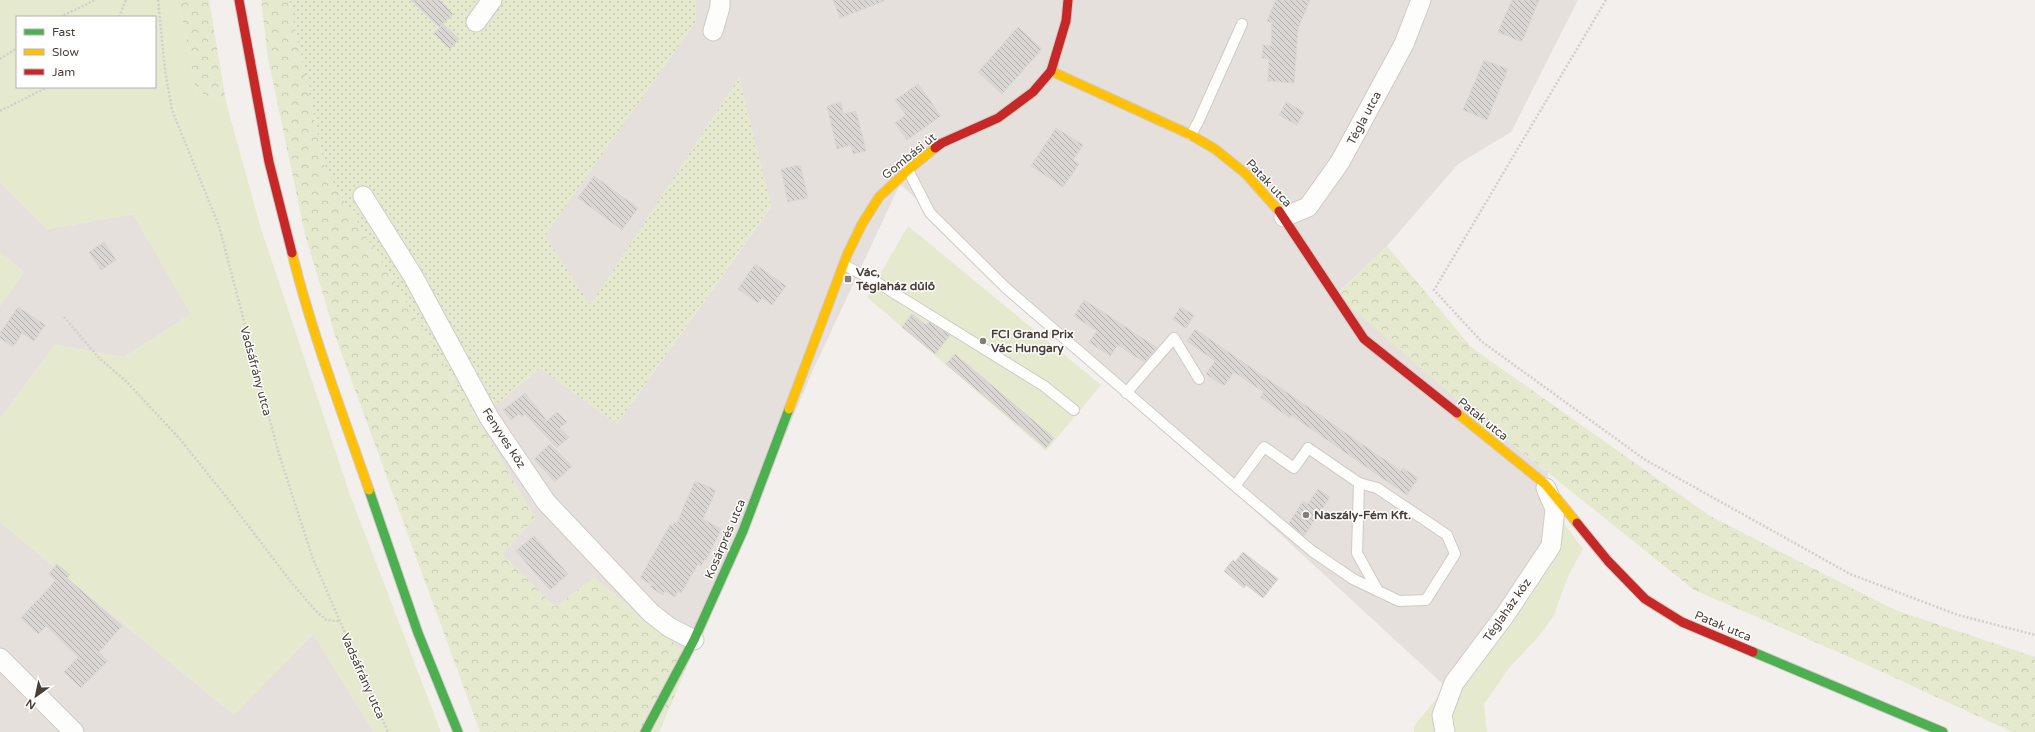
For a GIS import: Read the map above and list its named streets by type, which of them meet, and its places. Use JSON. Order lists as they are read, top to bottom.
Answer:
{
  "streets": {
    "main road": ["Gombási út", "Patak utca", "Kosárprés utca"],
    "street": ["Tégla utca", "Fenyves köz", "Téglaház köz"],
    "path": ["Vadsáfrány utca"]
  },
  "crossings": [
    ["Tégla utca", "Patak utca"],
    ["Gombási út", "Patak utca"],
    ["Gombási út", "Kosárprés utca"],
    ["Patak utca", "Téglaház köz"],
    ["Fenyves köz", "Kosárprés utca"]
  ],
  "places": {
    "transit": ["Vác, Téglaház dűlő"],
    "other": ["FCI Grand Prix Vác Hungary", "Naszály-Fém Kft."]
  },
  "legend": ["Fast", "Slow", "Jam"],
  "north": "bottom left"
}
